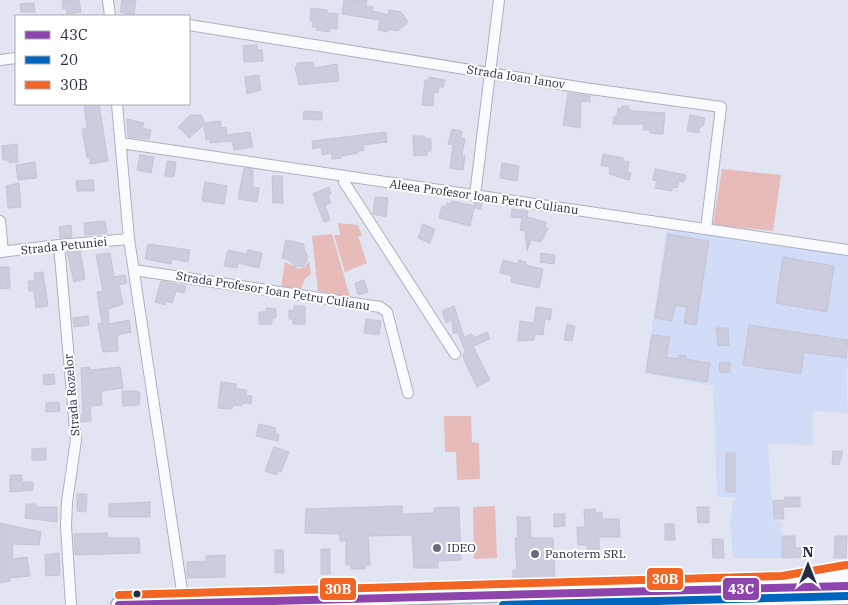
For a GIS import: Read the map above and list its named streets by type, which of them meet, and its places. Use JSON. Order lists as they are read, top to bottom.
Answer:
{
  "streets": {
    "street": [
      "Strada Ioan Ianov",
      "Aleea Profesor Ioan Petru Culianu",
      "Strada Petuniei",
      "Strada Profesor Ioan Petru Culianu",
      "Strada Rozelor"
    ]
  },
  "crossings": [
    ["Strada Ioan Ianov", "Aleea Profesor Ioan Petru Culianu"],
    ["Strada Petuniei", "Strada Rozelor"]
  ],
  "places": ["IDEO", "Panoterm SRL"],
  "lines": ["transit line 30B", "transit line 43C", "transit line 20"],
  "legend": ["43C", "20", "30B"],
  "north": "top"
}
